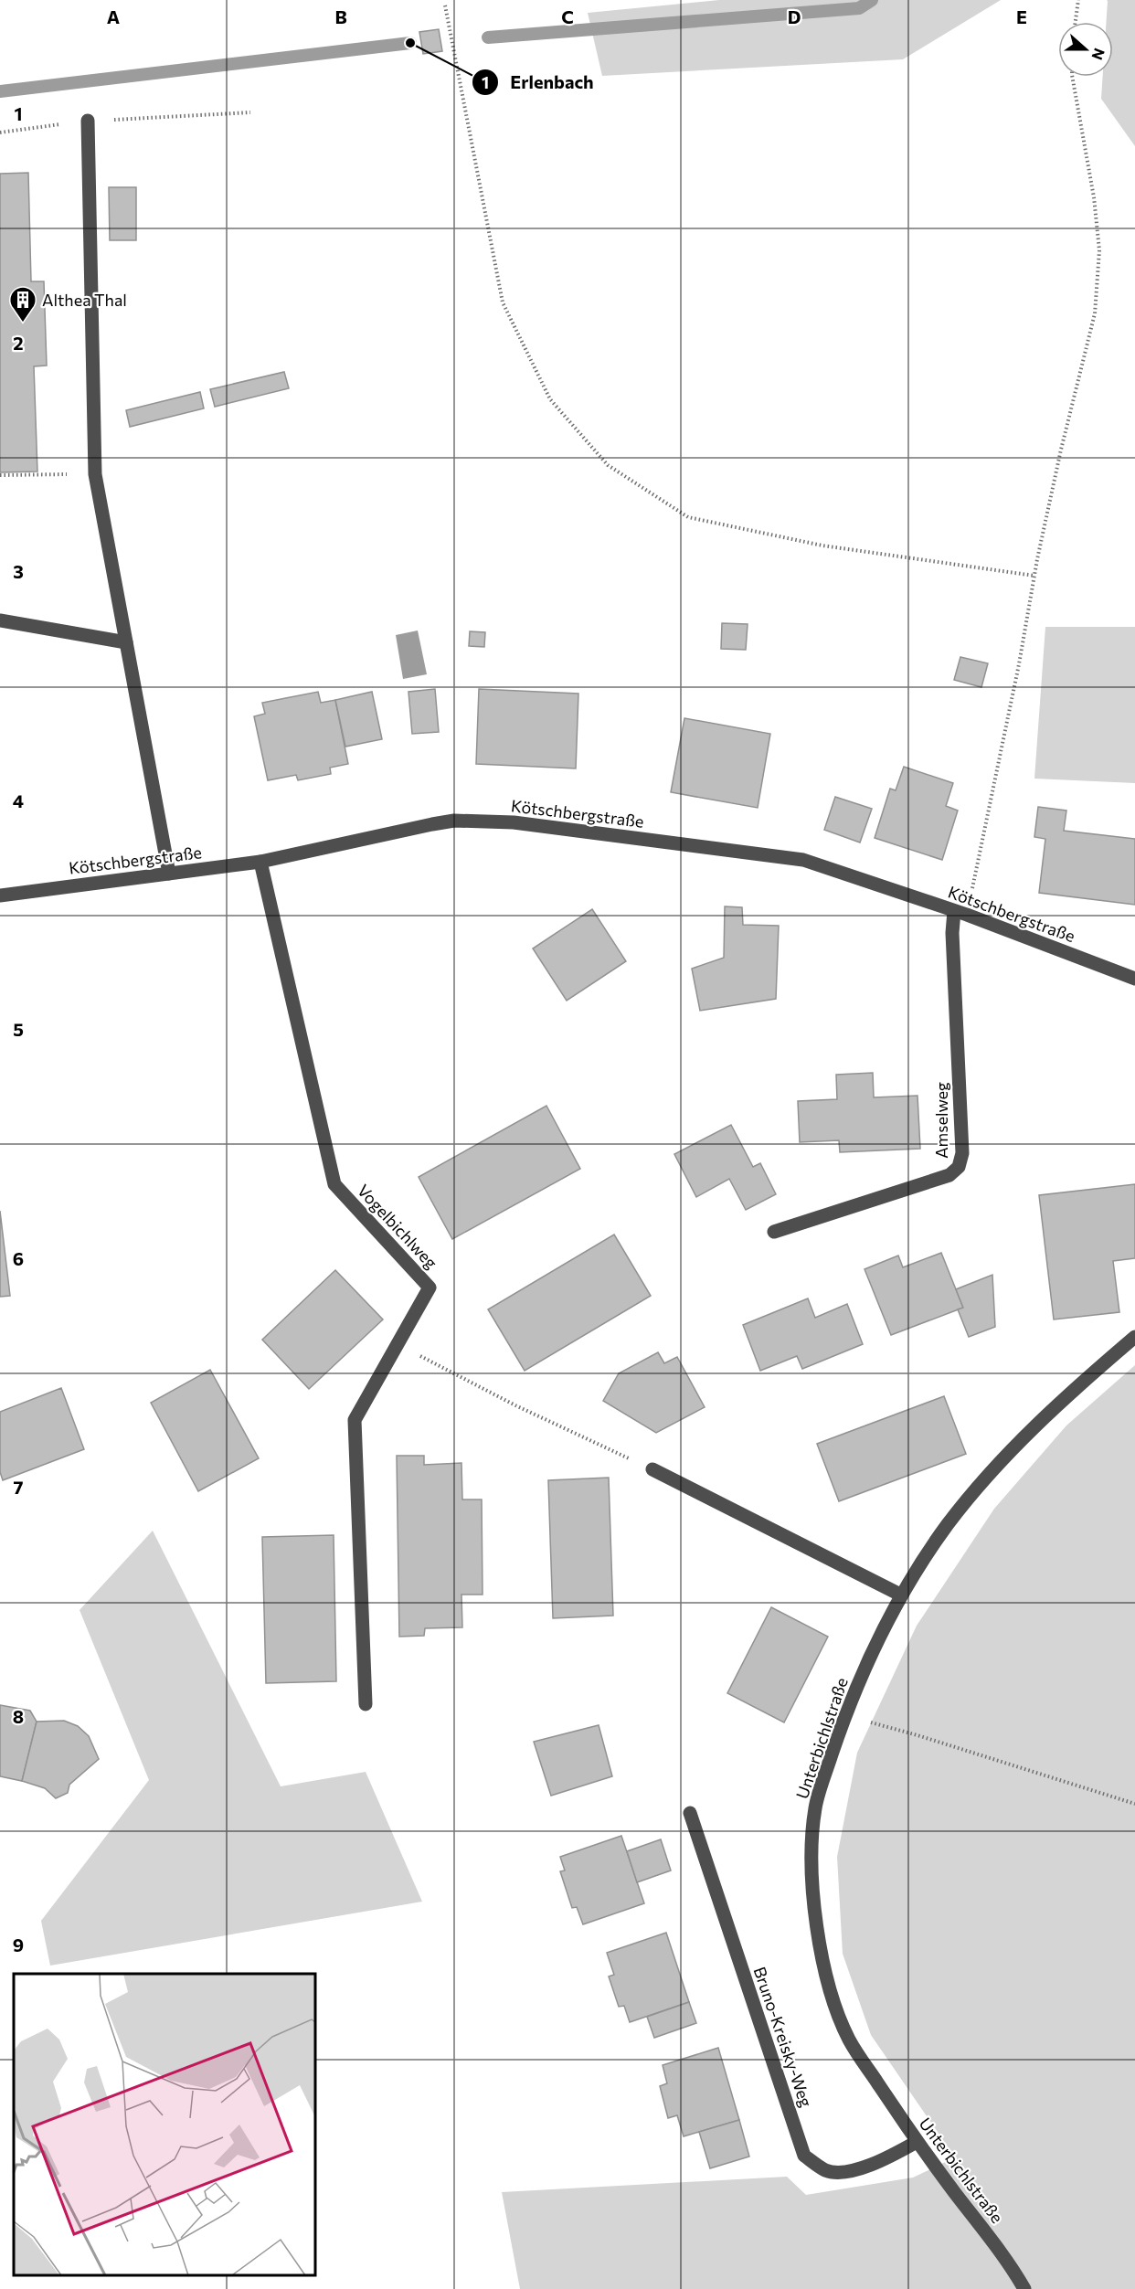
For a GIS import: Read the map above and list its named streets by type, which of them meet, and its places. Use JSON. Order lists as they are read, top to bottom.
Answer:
{
  "streets": {
    "street": [
      "Kötschbergstraße",
      "Amselweg",
      "Vogelbichlweg",
      "Unterbichlstraße",
      "Bruno-Kreisky-Weg"
    ]
  },
  "crossings": [
    ["Kötschbergstraße", "Amselweg"],
    ["Kötschbergstraße", "Vogelbichlweg"],
    ["Unterbichlstraße", "Bruno-Kreisky-Weg"]
  ],
  "places": {
    "other": ["Erlenbach"],
    "building": ["Althea Thal"]
  },
  "north": "right",
  "grid": {
    "columns": [
      "A",
      "B",
      "C",
      "D",
      "E"
    ],
    "rows": [
      "1",
      "2",
      "3",
      "4",
      "5",
      "6",
      "7",
      "8",
      "9"
    ]
  }
}
